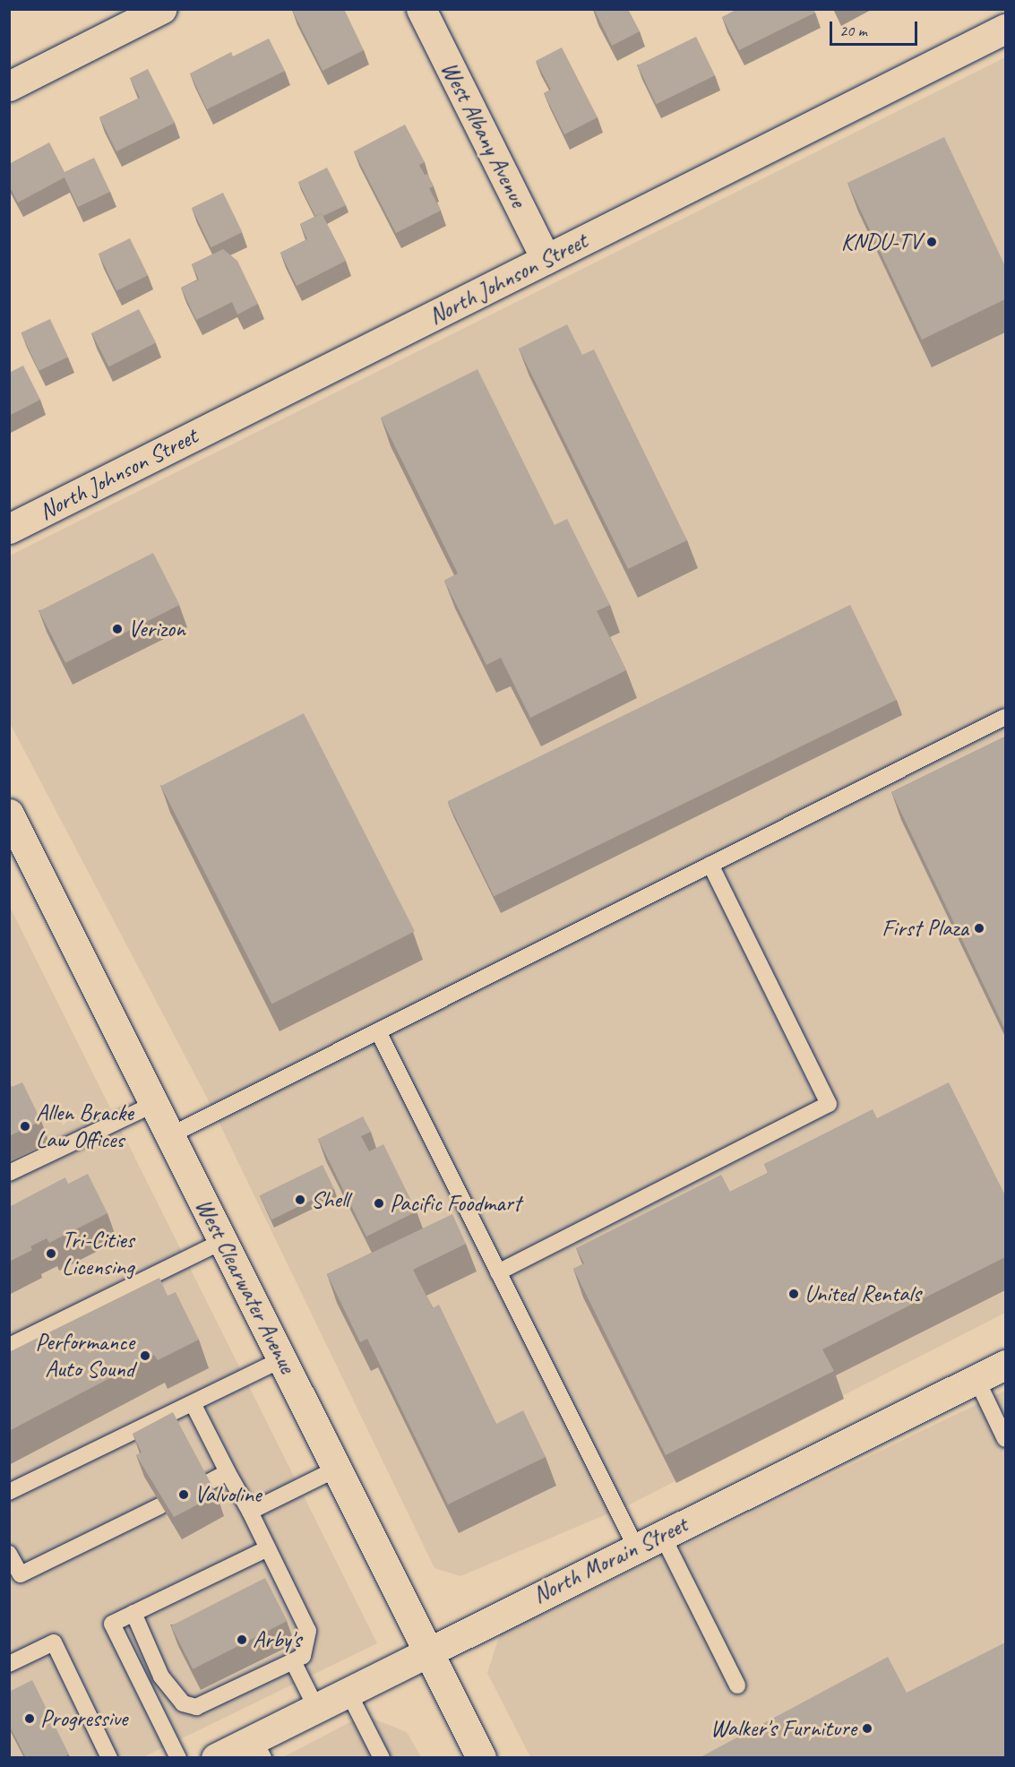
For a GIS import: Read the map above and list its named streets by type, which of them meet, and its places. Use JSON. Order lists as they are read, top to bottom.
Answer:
{
  "streets": {
    "street": [
      "West Albany Avenue",
      "North Johnson Street",
      "West Clearwater Avenue",
      "North Morain Street"
    ]
  },
  "crossings": [
    ["West Albany Avenue", "North Johnson Street"],
    ["West Clearwater Avenue", "North Morain Street"]
  ],
  "places": [
    "KNDU-TV",
    "Verizon",
    "First Plaza",
    "Allen Bracke Law Offices",
    "Shell",
    "Pacific Foodmart",
    "Tri-Cities Licensing",
    "United Rentals",
    "Performance Auto Sound",
    "Valvoline",
    "Arby's",
    "Progressive",
    "Walker's Furniture"
  ],
  "scale_bar": "20 m"
}
